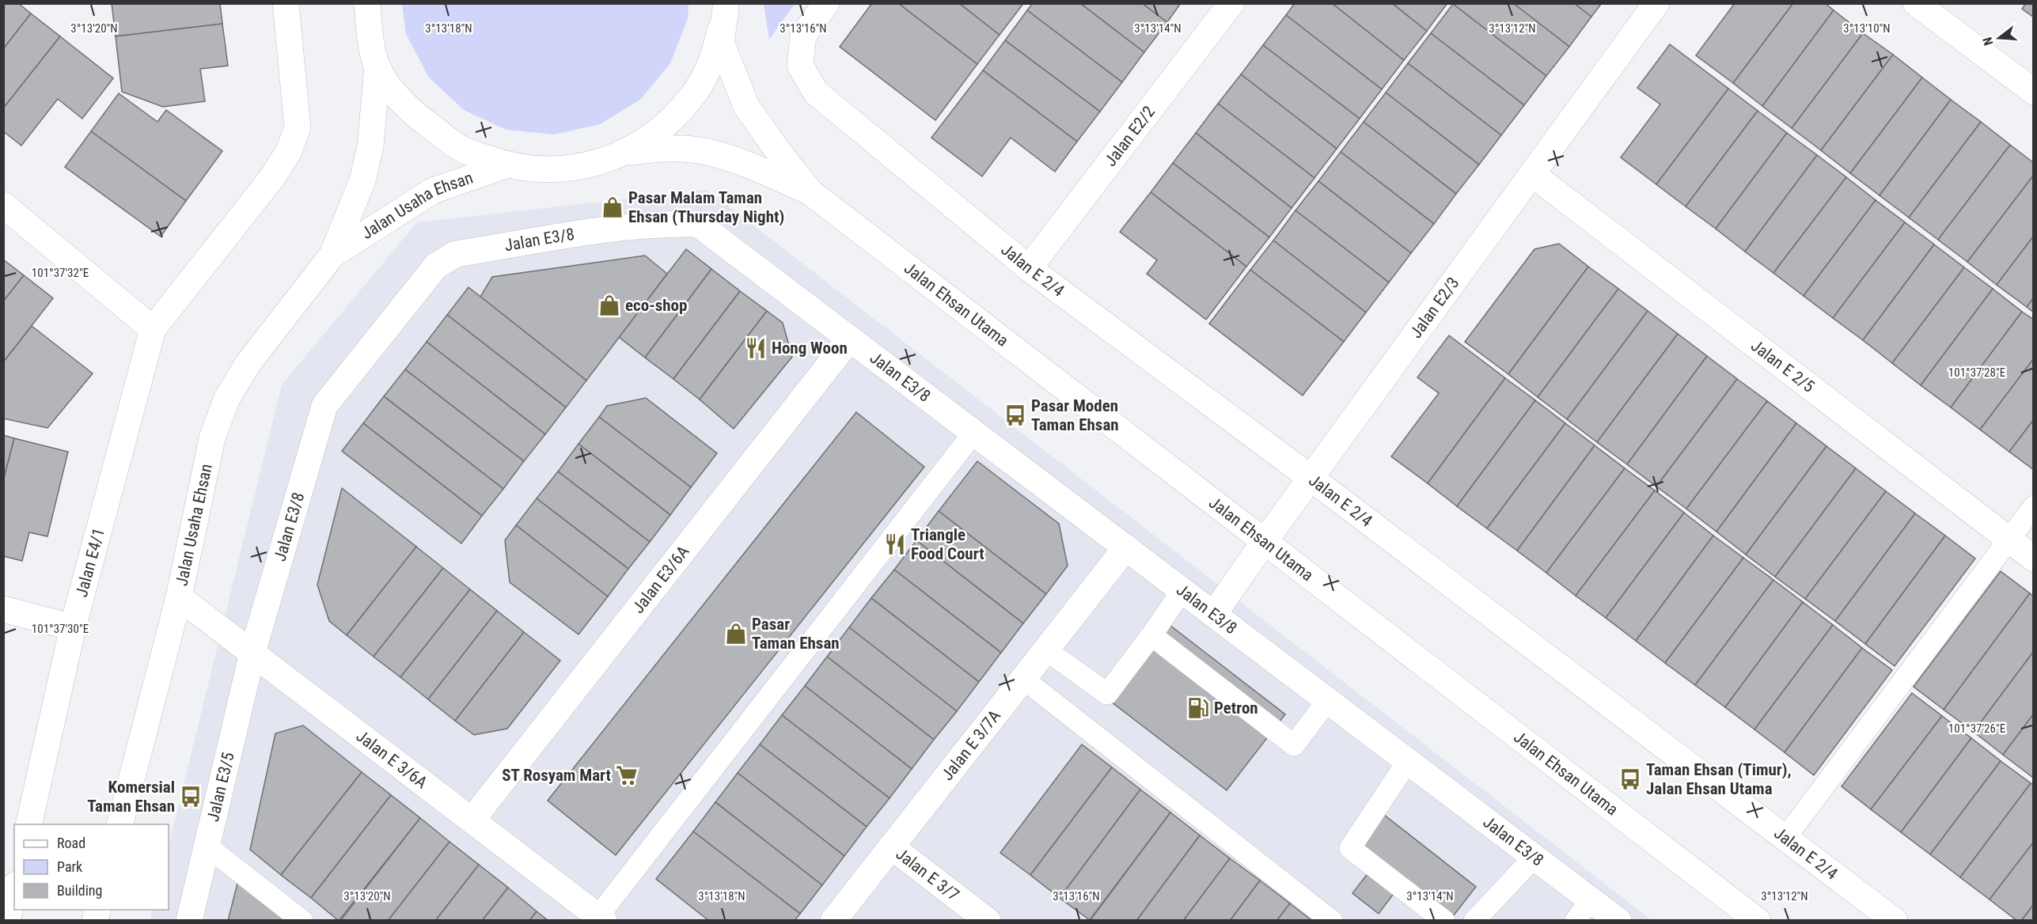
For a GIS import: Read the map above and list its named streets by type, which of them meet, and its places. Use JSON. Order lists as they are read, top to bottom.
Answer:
{
  "streets": {
    "street": [
      "Jalan E2/2",
      "Jalan Usaha Ehsan",
      "Jalan E3/8",
      "Jalan E 2/4",
      "Jalan Ehsan Utama",
      "Jalan E2/3",
      "Jalan E 2/5",
      "Jalan E4/1",
      "Jalan E3/6A",
      "Jalan E 3/7A",
      "Jalan E 3/6A",
      "Jalan E3/5",
      "Jalan E 3/7"
    ]
  },
  "crossings": [
    ["Jalan E2/2", "Jalan E 2/4"],
    ["Jalan Usaha Ehsan", "Jalan E 3/6A"],
    ["Jalan E3/8", "Jalan E2/3"],
    ["Jalan E3/8", "Jalan E3/6A"],
    ["Jalan E3/8", "Jalan E 3/7A"],
    ["Jalan E3/8", "Jalan E 3/6A"],
    ["Jalan E3/8", "Jalan E3/5"],
    ["Jalan E 2/4", "Jalan E2/3"],
    ["Jalan Ehsan Utama", "Jalan E2/3"],
    ["Jalan E2/3", "Jalan E 2/5"],
    ["Jalan E3/6A", "Jalan E 3/6A"],
    ["Jalan E 3/7A", "Jalan E 3/7"],
    ["Jalan E 3/6A", "Jalan E3/5"]
  ],
  "places": {
    "shop": ["Pasar Malam Taman Ehsan (Thursday Night)", "eco-shop", "Pasar Taman Ehsan"],
    "restaurant": ["Hong Woon", "Triangle Food Court"],
    "bus stop": ["Pasar Moden Taman Ehsan", "Taman Ehsan (Timur), Jalan Ehsan Utama", "Komersial Taman Ehsan"],
    "fuel station": ["Petron"],
    "supermarket": ["ST Rosyam Mart"]
  },
  "legend": ["Road", "Park", "Building"],
  "north": "left",
  "coordinates": [
    "3°13'20\"N",
    "3°13'18\"N",
    "3°13'16\"N",
    "3°13'14\"N",
    "3°13'12\"N",
    "3°13'10\"N",
    "101°37'32\"E",
    "101°37'28\"E",
    "101°37'30\"E",
    "101°37'26\"E"
  ]
}
